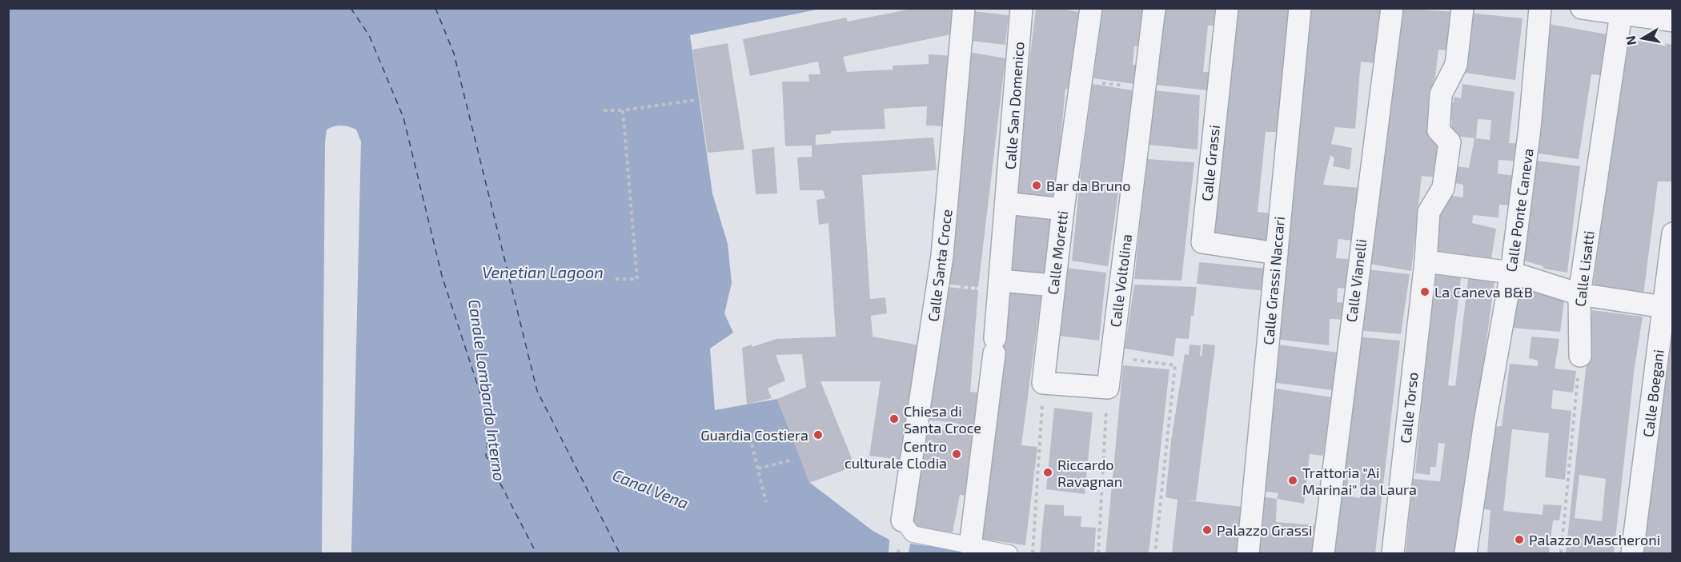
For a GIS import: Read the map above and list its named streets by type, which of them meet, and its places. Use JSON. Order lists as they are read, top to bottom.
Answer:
{
  "streets": {
    "street": [
      "Calle San Domenico",
      "Calle Grassi",
      "Calle Ponte Caneva",
      "Calle Moretti",
      "Calle Santa Croce",
      "Calle Lisatti",
      "Calle Voltolina",
      "Calle Grassi Naccari",
      "Calle Vianelli",
      "Calle Boegani",
      "Calle Torso"
    ]
  },
  "crossings": [
    ["Calle Grassi", "Calle Grassi Naccari"]
  ],
  "water": ["Venetian Lagoon", "Canale Lombardo Interno", "Canal Vena"],
  "places": [
    "Bar da Bruno",
    "La Caneva B&B",
    "Chiesa di Santa Croce",
    "Guardia Costiera",
    "Centro culturale Clodia",
    "Riccardo Ravagnan",
    "Trattoria \"Ai Marinai\" da Laura",
    "Palazzo Grassi",
    "Palazzo Mascheroni"
  ],
  "north": "left"
}
